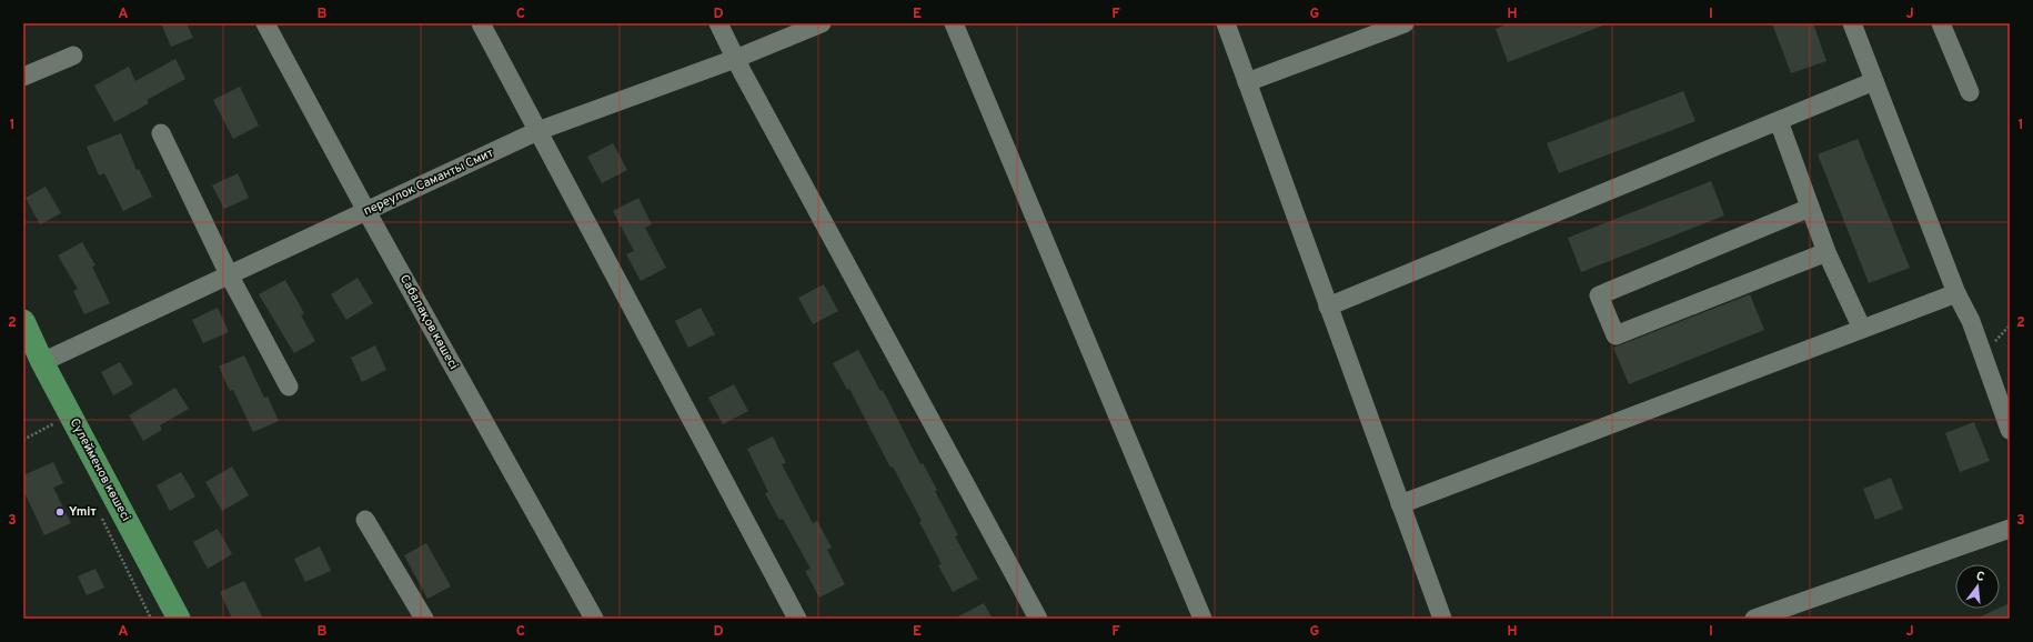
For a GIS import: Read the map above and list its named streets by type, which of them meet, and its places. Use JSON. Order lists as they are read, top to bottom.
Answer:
{
  "streets": {
    "main road": ["Сүлейменов көшесі"],
    "street": ["переулок Саманты Смит", "Сабалақов көшесі"]
  },
  "crossings": [
    ["переулок Саманты Смит", "Сабалақов көшесі"],
    ["переулок Саманты Смит", "Сүлейменов көшесі"]
  ],
  "places": ["Ymiт"],
  "north": "top",
  "grid": {
    "columns": [
      "A",
      "B",
      "C",
      "D",
      "E",
      "F",
      "G",
      "H",
      "I",
      "J"
    ],
    "rows": ["1", "2", "3"]
  }
}
